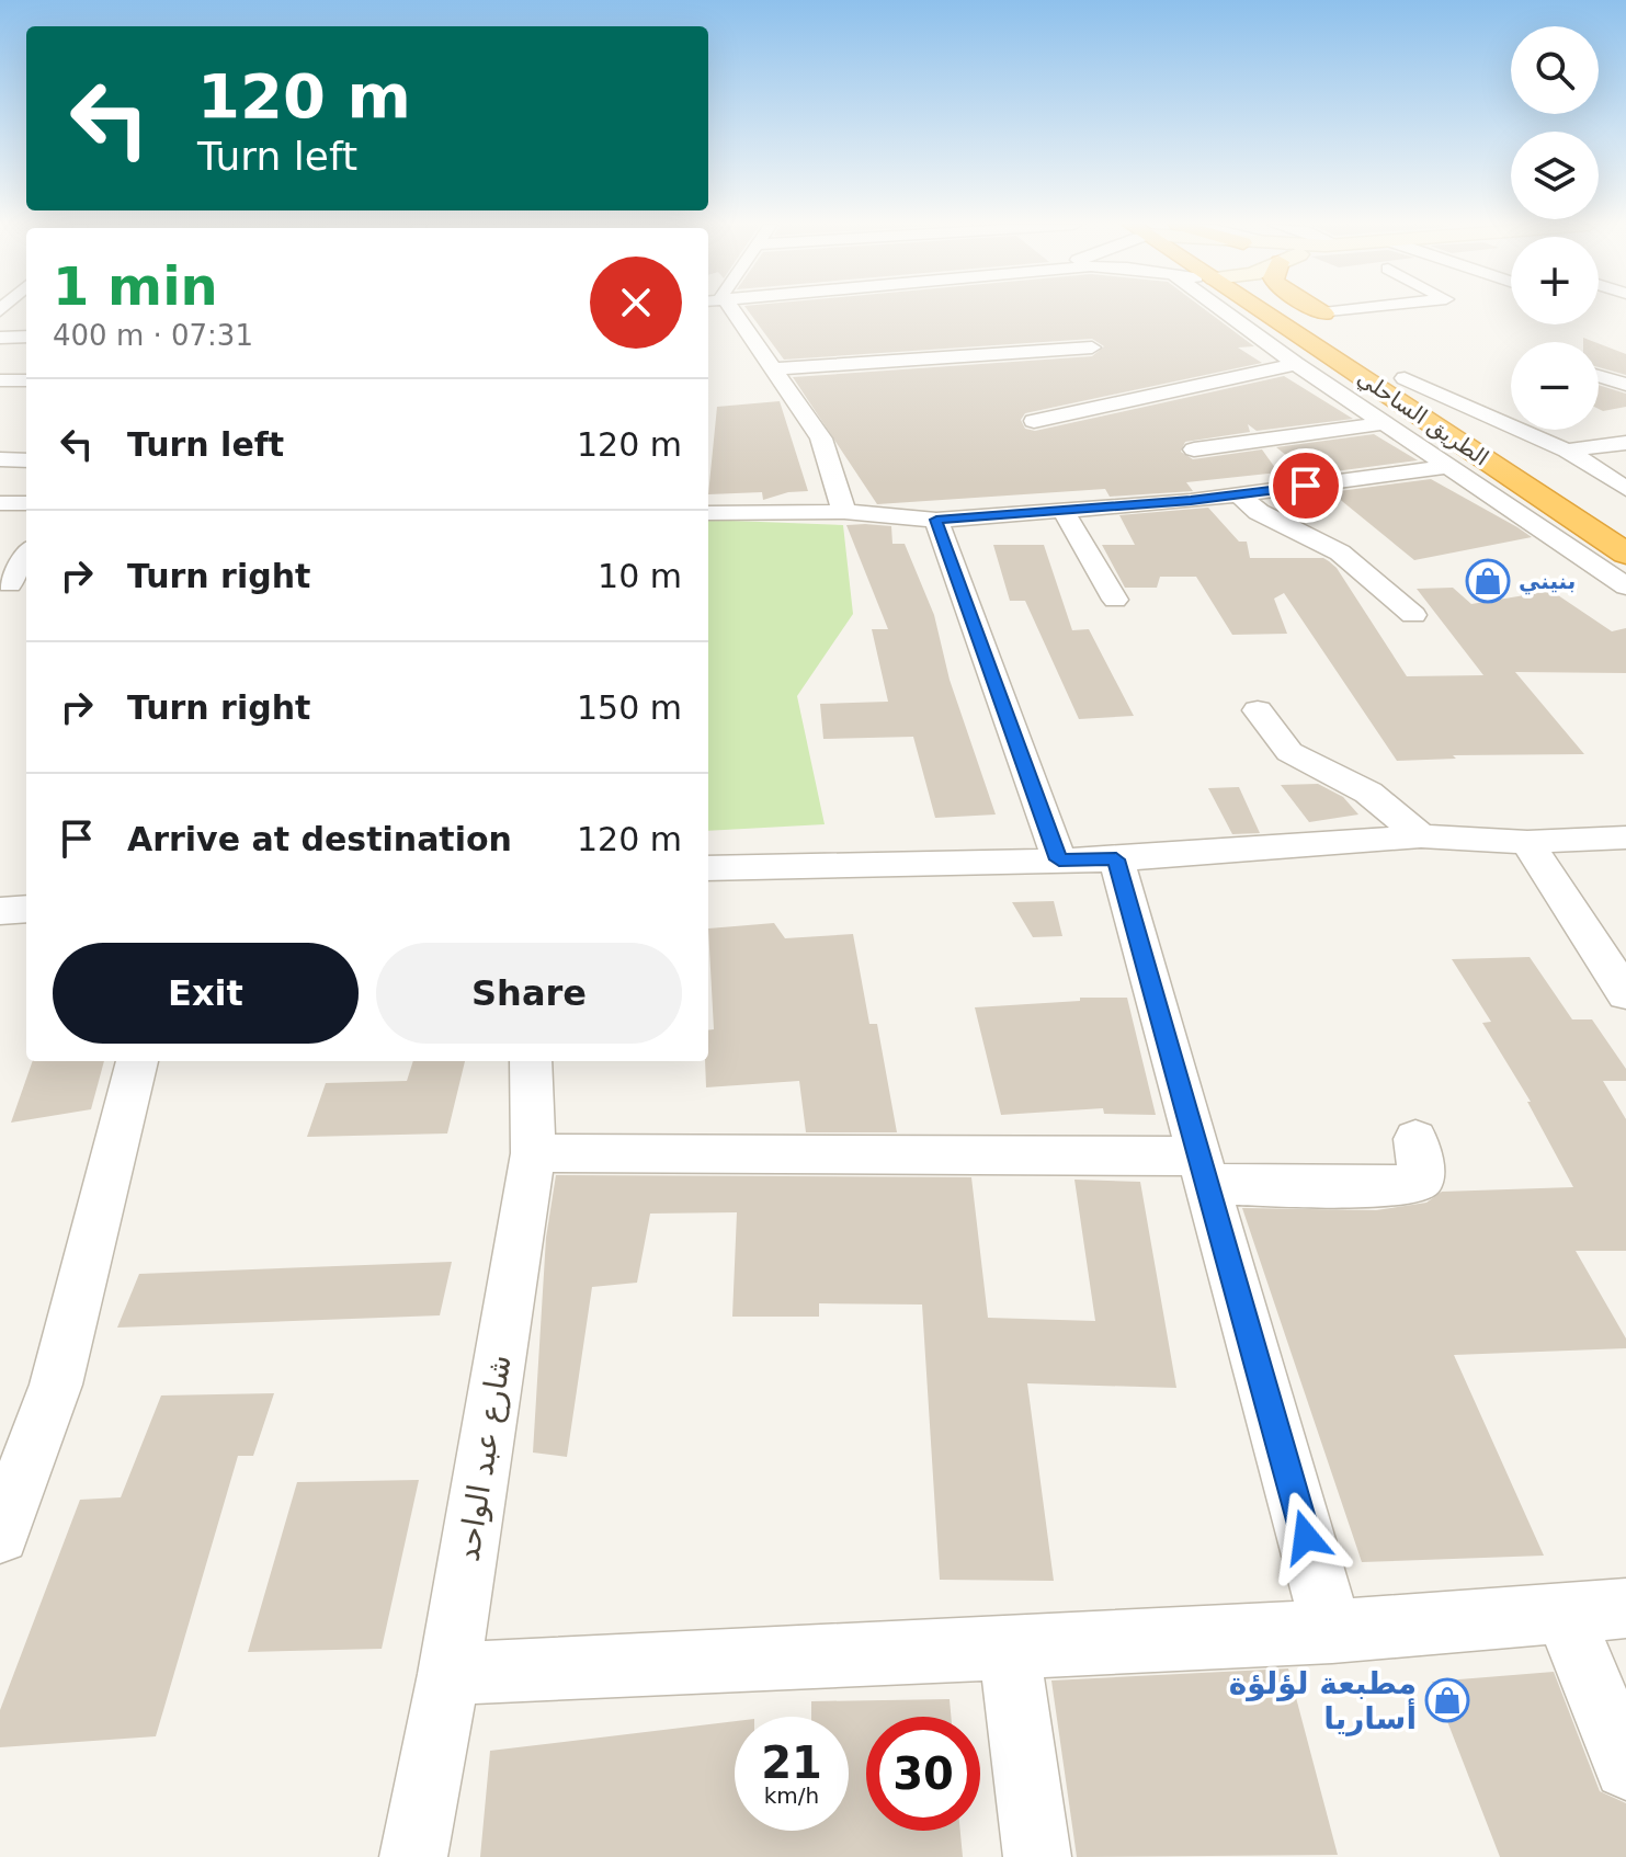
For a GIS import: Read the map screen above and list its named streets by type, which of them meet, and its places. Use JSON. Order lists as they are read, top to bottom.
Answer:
{
  "streets": {
    "highway": ["الطريق الساحلي"],
    "street": ["شارع عبد الواحد"]
  },
  "places": {
    "shop": ["بنيني", "مطبعة لؤلؤة أساريا"]
  },
  "page": {
    "map_buttons": ["+", "−"],
    "turn": ["120 m", "Turn left"],
    "heading": ["1 min", "400 m · 07:31"],
    "list": [
      {
        "name": "Turn left",
        "value": "120 m"
      },
      {
        "name": "Turn right",
        "value": "10 m"
      },
      {
        "name": "Turn right",
        "value": "150 m"
      },
      {
        "name": "Arrive at destination",
        "value": "120 m"
      }
    ],
    "buttons": ["Exit", "Share"],
    "speed": "21 km/h",
    "limit": "30"
  }
}
